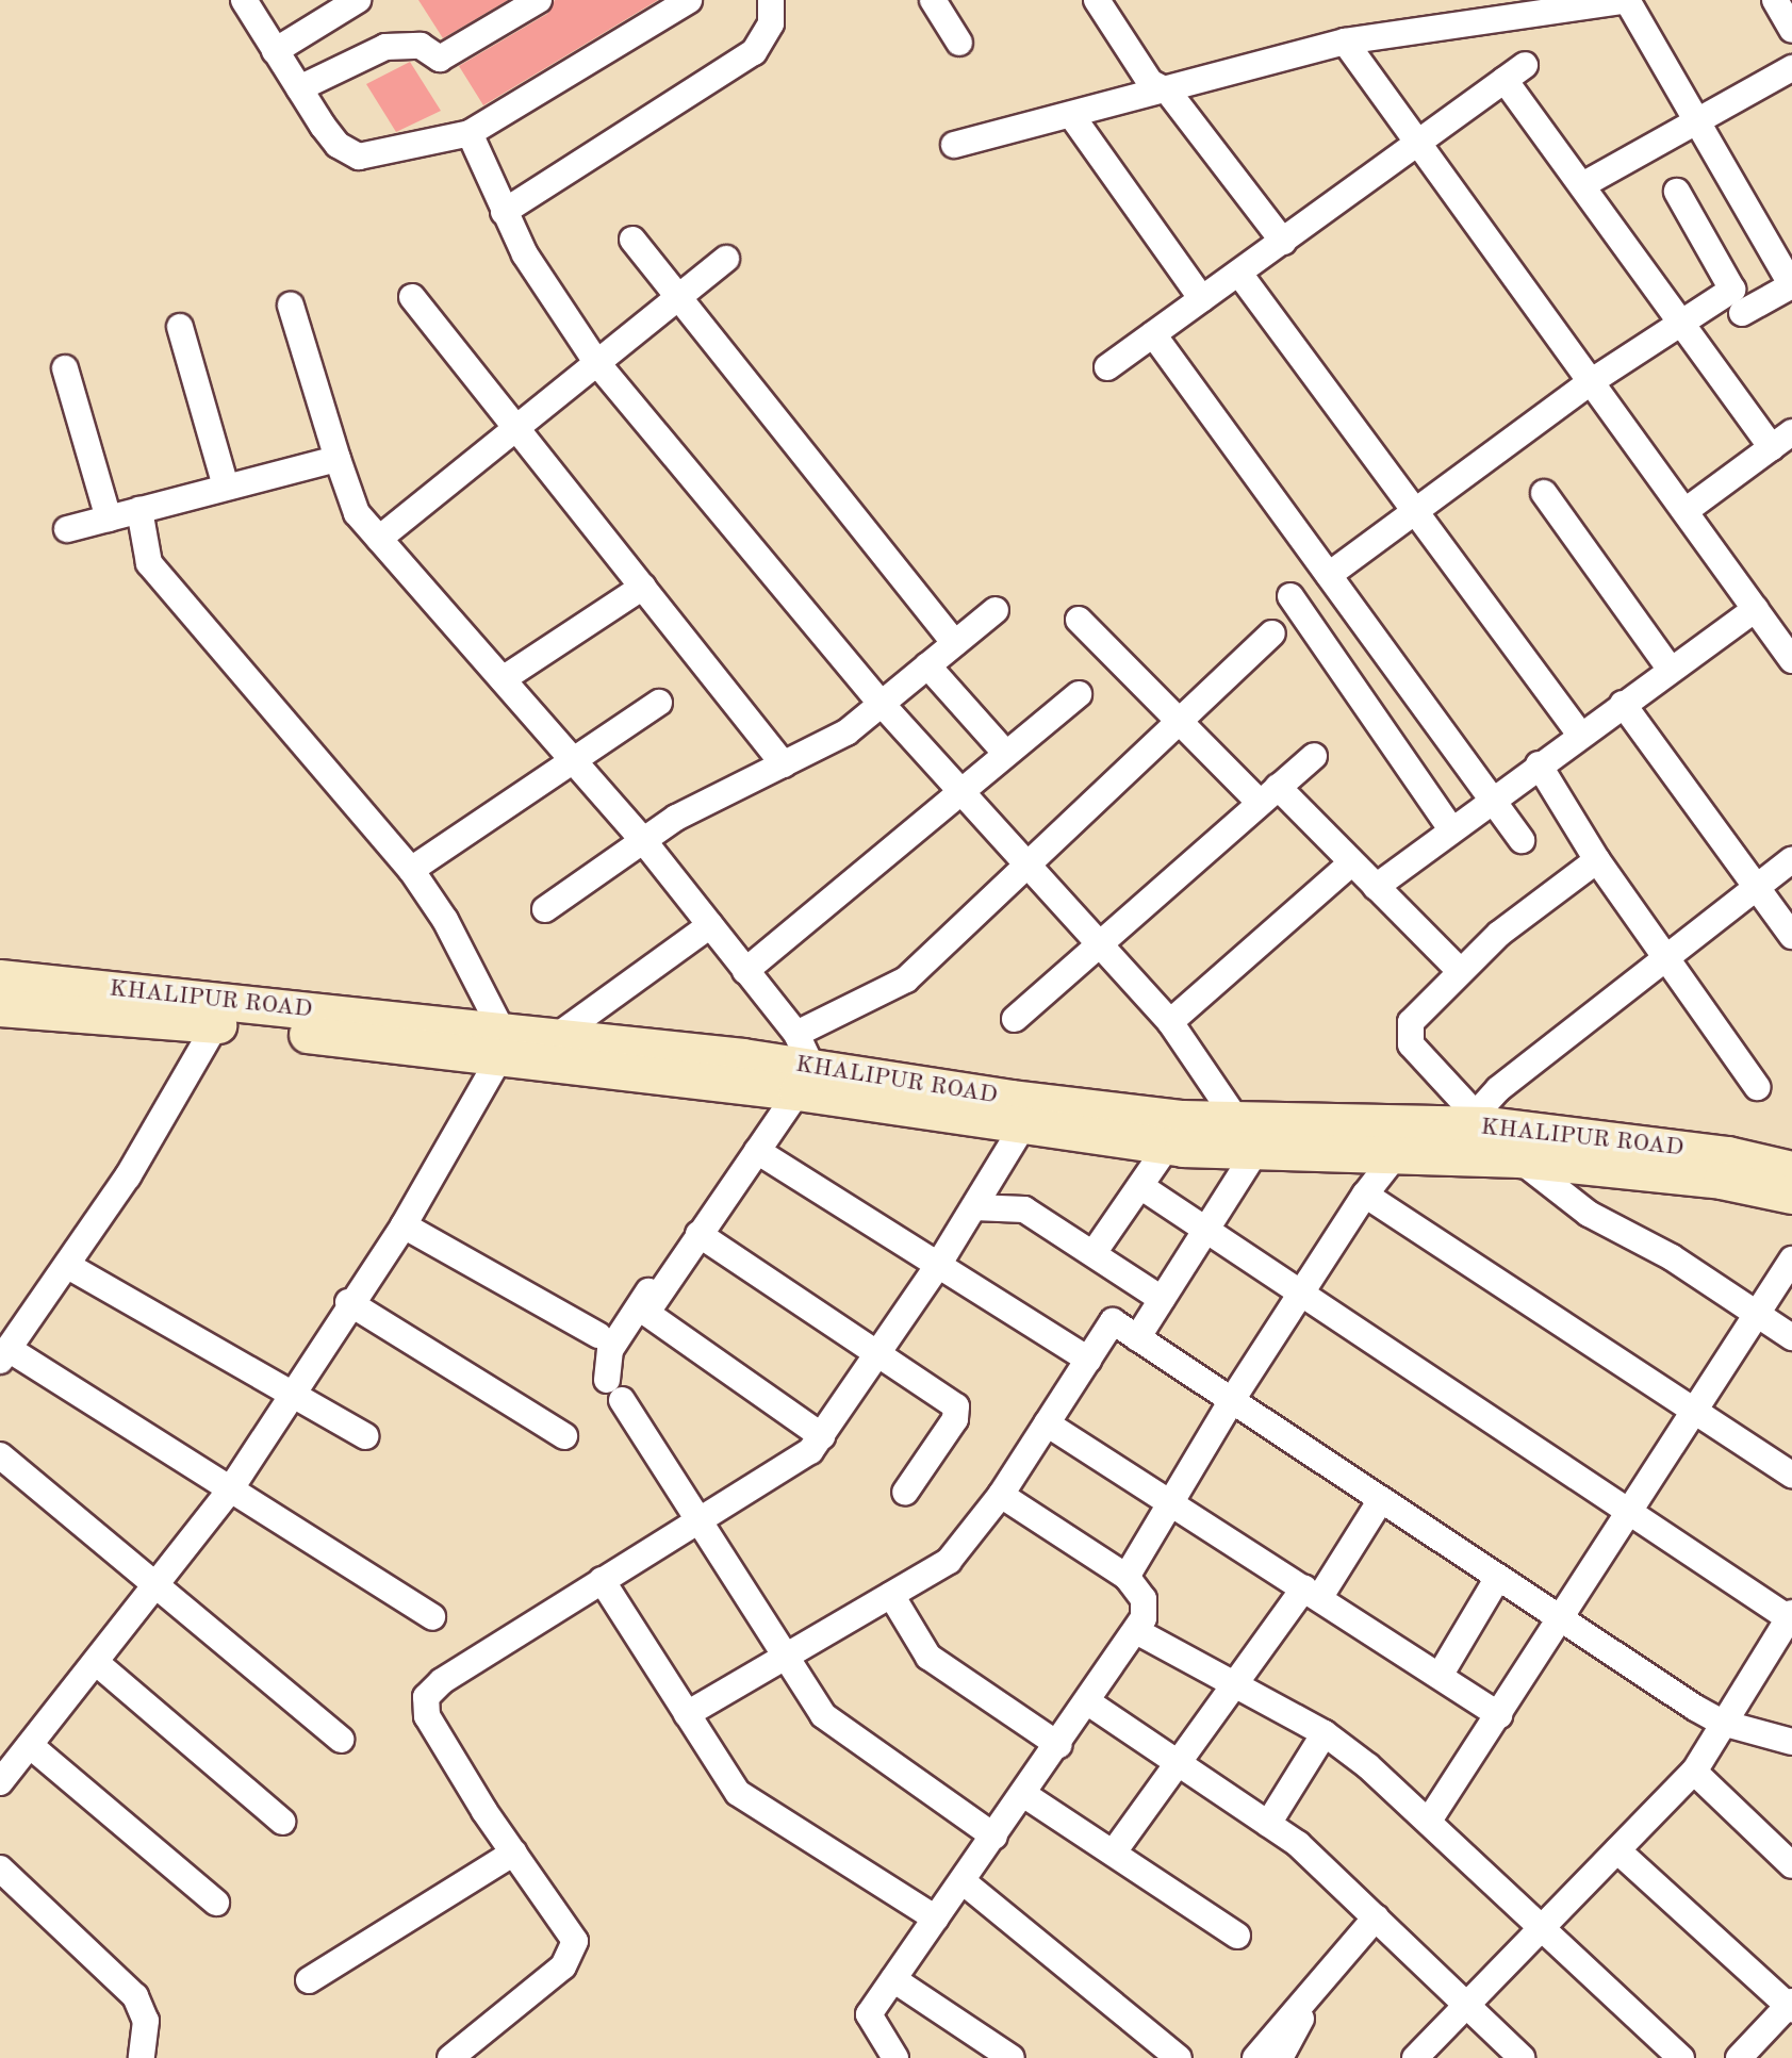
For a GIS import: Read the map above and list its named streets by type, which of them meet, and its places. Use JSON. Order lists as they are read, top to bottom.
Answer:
{
  "streets": {
    "street": ["KHALIPUR ROAD"]
  }
}
